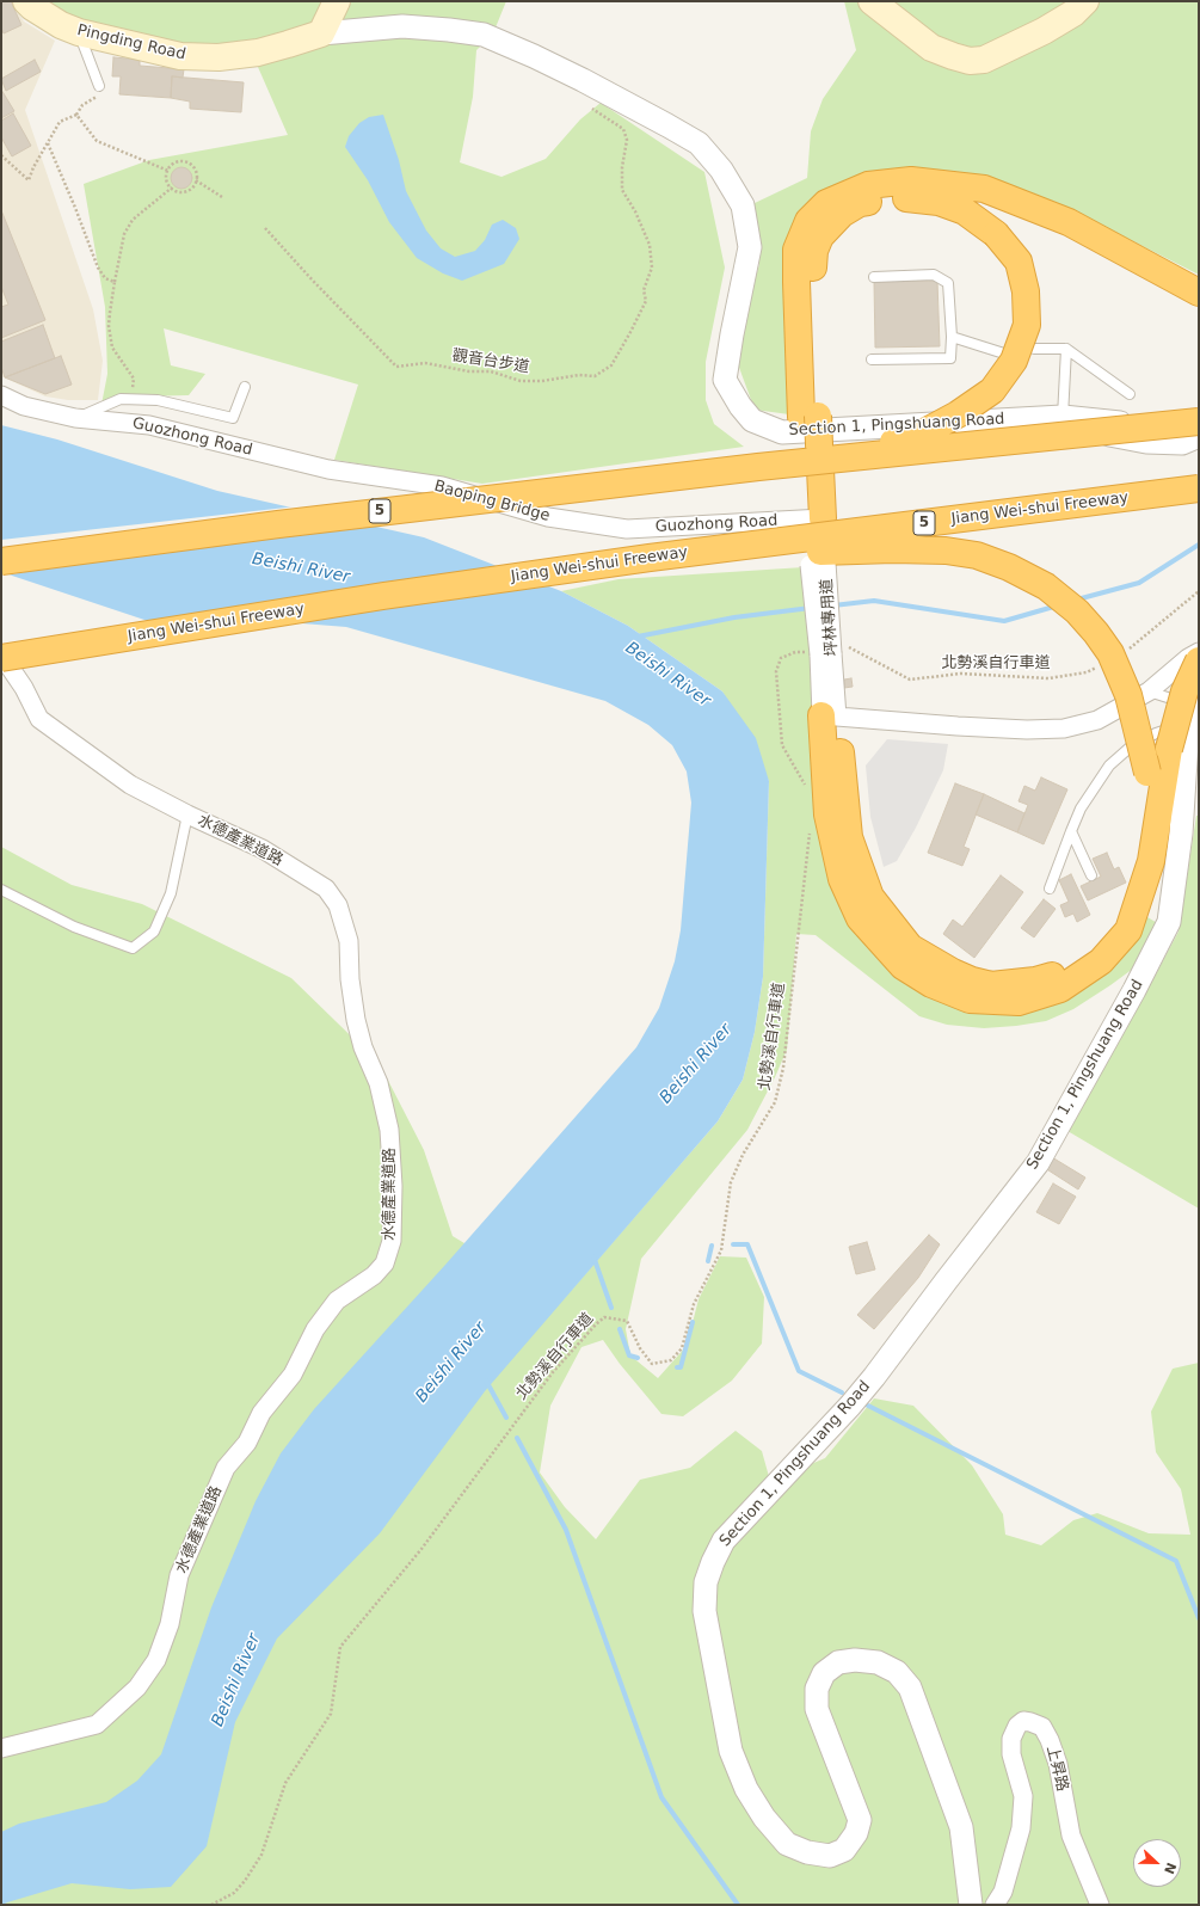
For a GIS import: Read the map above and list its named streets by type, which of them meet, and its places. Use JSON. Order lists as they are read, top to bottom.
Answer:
{
  "streets": {
    "highway": ["Jiang Wei-shui Freeway", "5"],
    "main road": ["Pingding Road"],
    "street": [
      "Section 1, Pingshuang Road",
      "Guozhong Road",
      "Baoping Bridge",
      "坪林專用道",
      "水德產業道路",
      "上昇路"
    ],
    "path": ["觀音台步道", "北勢溪自行車道"]
  },
  "crossings": [
    ["Pingding Road", "Section 1, Pingshuang Road"],
    ["Guozhong Road", "Baoping Bridge"],
    ["Guozhong Road", "坪林專用道"],
    ["坪林專用道", "北勢溪自行車道"]
  ],
  "water": ["Beishi River"],
  "north": "right"
}
